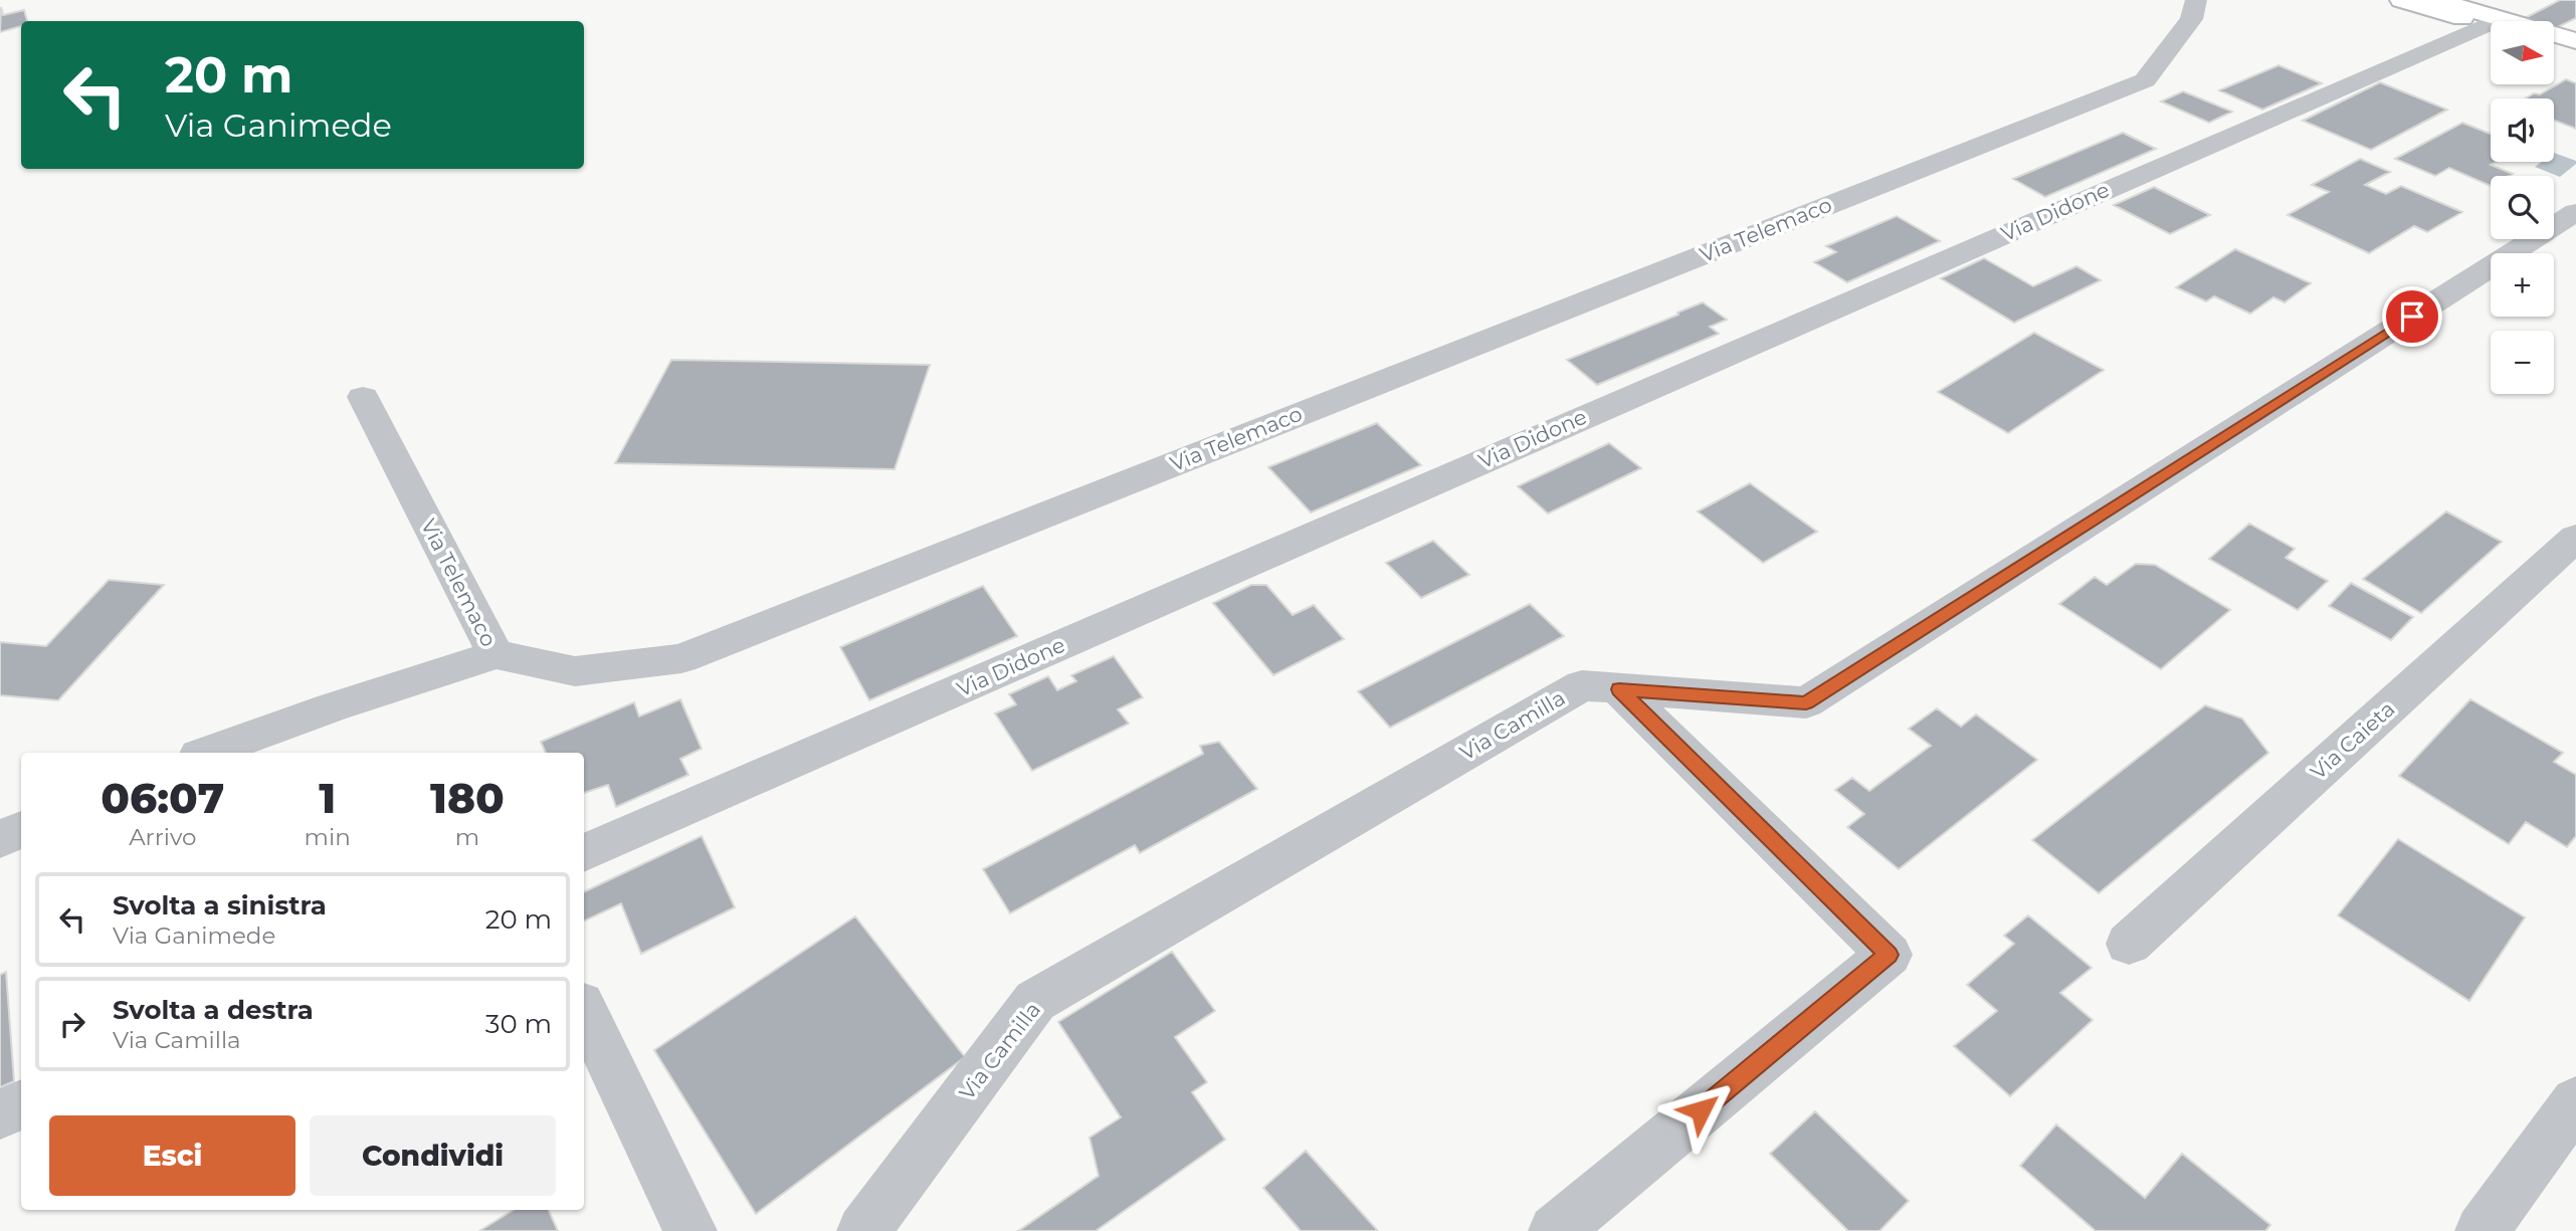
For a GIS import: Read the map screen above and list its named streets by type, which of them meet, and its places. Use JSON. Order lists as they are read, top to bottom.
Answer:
{
  "streets": {
    "street": [
      "Via Didone",
      "Via Telemaco",
      "Via Camilla",
      "Via Caieta"
    ]
  },
  "north": "right",
  "page": {
    "map_buttons": ["+", "−"],
    "turn": ["20 m", "Via Ganimede"],
    "eta": [
      "06:07",
      "Arrivo",
      "1",
      "min",
      "180",
      "m"
    ],
    "list": [
      {
        "name": "Svolta a sinistra",
        "note": "Via Ganimede",
        "value": "20 m"
      },
      {
        "name": "Svolta a destra",
        "note": "Via Camilla",
        "value": "30 m"
      }
    ],
    "buttons": ["Esci", "Condividi"]
  }
}
